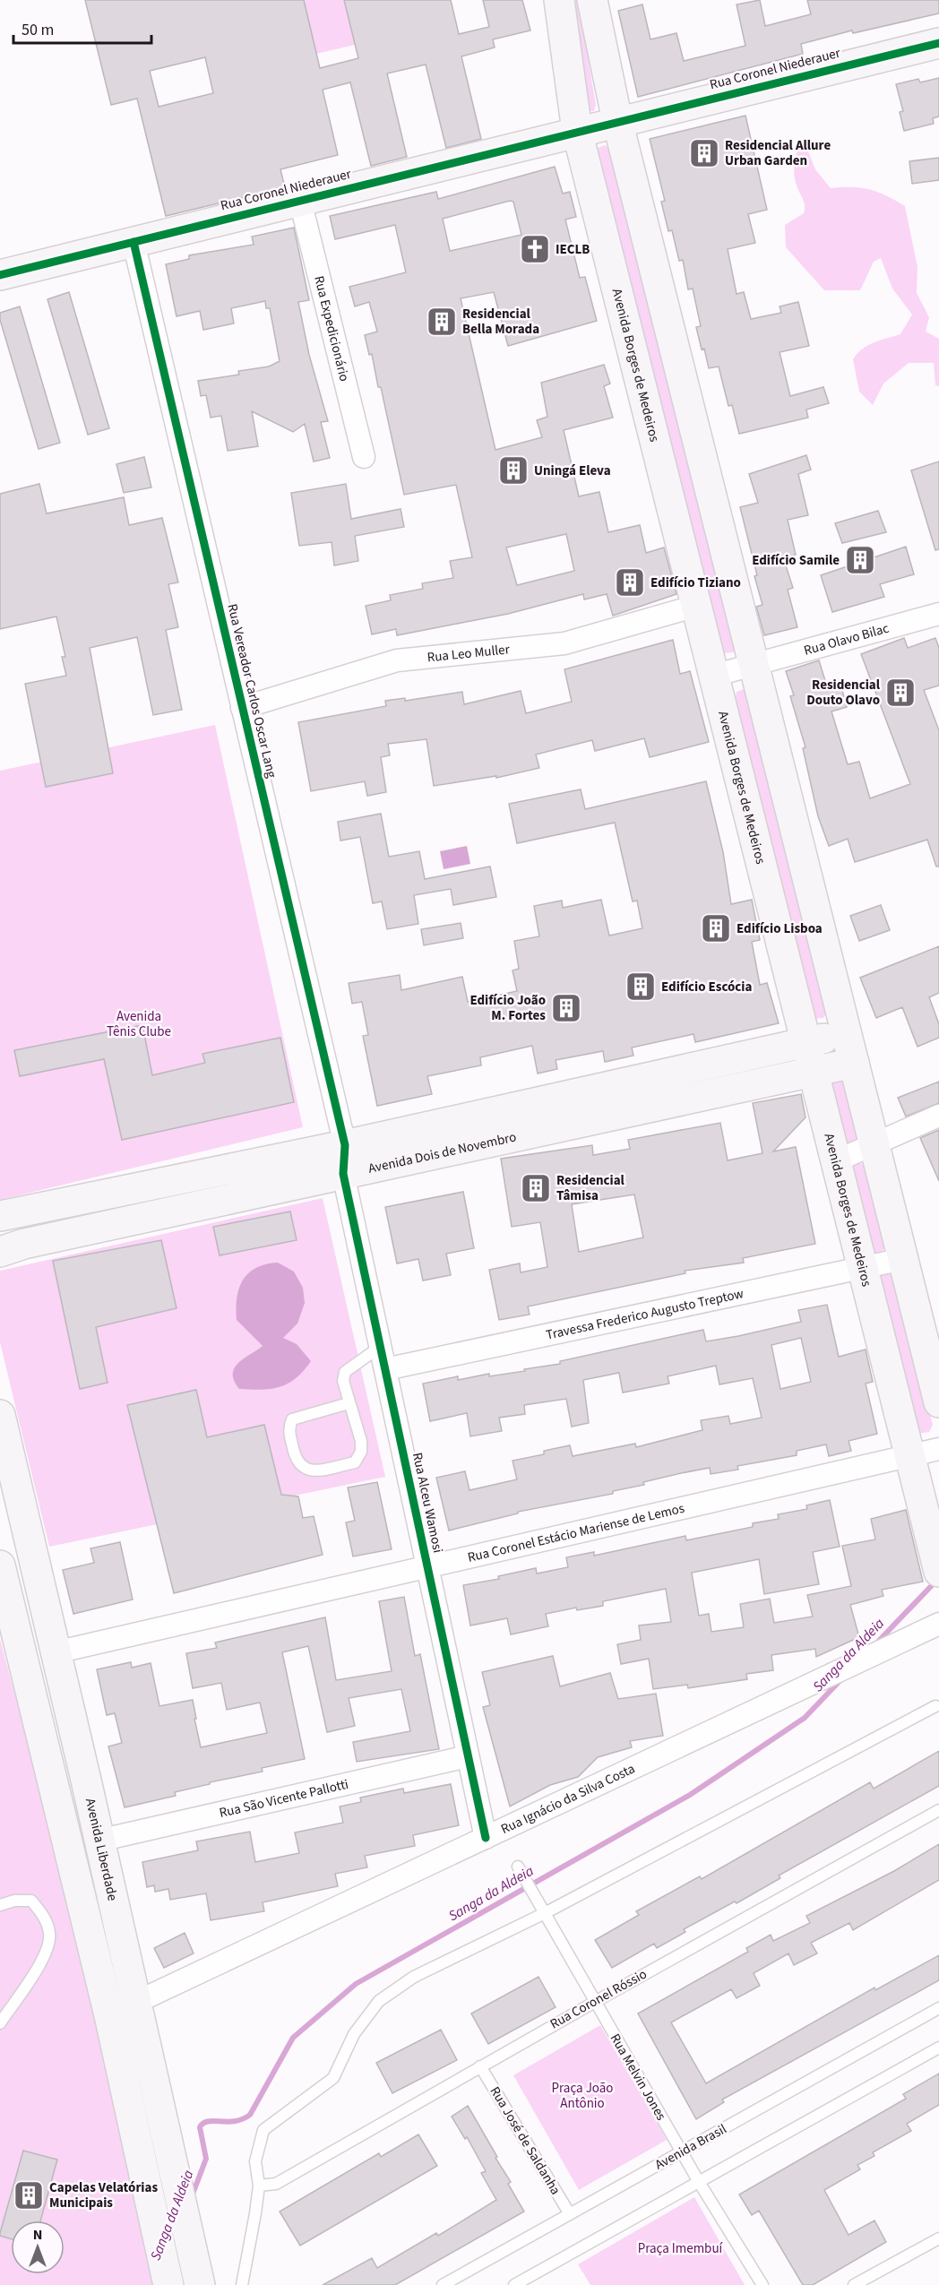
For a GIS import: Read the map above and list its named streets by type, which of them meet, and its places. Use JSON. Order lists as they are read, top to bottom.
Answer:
{
  "streets": {
    "street": [
      "Rua Coronel Niederauer",
      "Rua Expedicionário",
      "Avenida Borges de Medeiros",
      "Rua Olavo Bilac",
      "Rua Leo Muller",
      "Rua Vereador Carlos Oscar Lang",
      "Avenida Dois de Novembro",
      "Travessa Frederico Augusto Treptow",
      "Rua Alceu Wamosi",
      "Rua Coronel Estácio Mariense de Lemos",
      "Rua São Vicente Pallotti",
      "Rua Ignácio da Silva Costa",
      "Avenida Liberdade"
    ],
    "lane": [
      "Rua Coronel Róssio",
      "Rua Melvin Jones",
      "Rua José de Saldanha",
      "Avenida Brasil"
    ]
  },
  "crossings": [
    ["Rua Coronel Niederauer", "Rua Expedicionário"],
    ["Rua Coronel Niederauer", "Avenida Borges de Medeiros"],
    ["Rua Coronel Niederauer", "Rua Vereador Carlos Oscar Lang"],
    ["Avenida Borges de Medeiros", "Rua Olavo Bilac"],
    ["Avenida Borges de Medeiros", "Rua Leo Muller"],
    ["Avenida Borges de Medeiros", "Avenida Dois de Novembro"],
    ["Avenida Borges de Medeiros", "Travessa Frederico Augusto Treptow"],
    ["Avenida Borges de Medeiros", "Rua Coronel Estácio Mariense de Lemos"],
    ["Rua Leo Muller", "Rua Vereador Carlos Oscar Lang"],
    ["Rua Vereador Carlos Oscar Lang", "Avenida Dois de Novembro"],
    ["Rua Vereador Carlos Oscar Lang", "Rua Alceu Wamosi"],
    ["Avenida Dois de Novembro", "Rua Alceu Wamosi"],
    ["Travessa Frederico Augusto Treptow", "Rua Alceu Wamosi"],
    ["Rua Alceu Wamosi", "Rua Coronel Estácio Mariense de Lemos"],
    ["Rua Alceu Wamosi", "Rua São Vicente Pallotti"],
    ["Rua Alceu Wamosi", "Rua Ignácio da Silva Costa"],
    ["Rua Coronel Estácio Mariense de Lemos", "Avenida Liberdade"],
    ["Rua São Vicente Pallotti", "Avenida Liberdade"],
    ["Rua Ignácio da Silva Costa", "Avenida Liberdade"],
    ["Rua Coronel Róssio", "Rua Melvin Jones"],
    ["Rua Coronel Róssio", "Rua José de Saldanha"],
    ["Rua Melvin Jones", "Avenida Brasil"],
    ["Rua José de Saldanha", "Avenida Brasil"]
  ],
  "water": ["Sanga da Aldeia"],
  "parks": ["Avenida Tênis Clube", "Praça João Antônio", "Praça Imembuí"],
  "places": {
    "building": [
      "Residencial Allure Urban Garden",
      "Residencial Bella Morada",
      "Uningá Eleva",
      "Edifício Samile",
      "Edifício Tiziano",
      "Residencial Douto Olavo",
      "Edifício Lisboa",
      "Edifício Escócia",
      "Edifício João M. Fortes",
      "Residencial Tâmisa",
      "Capelas Velatórias Municipais"
    ],
    "church": ["IECLB"]
  },
  "scale_bar": "50 m",
  "north": "top"
}
